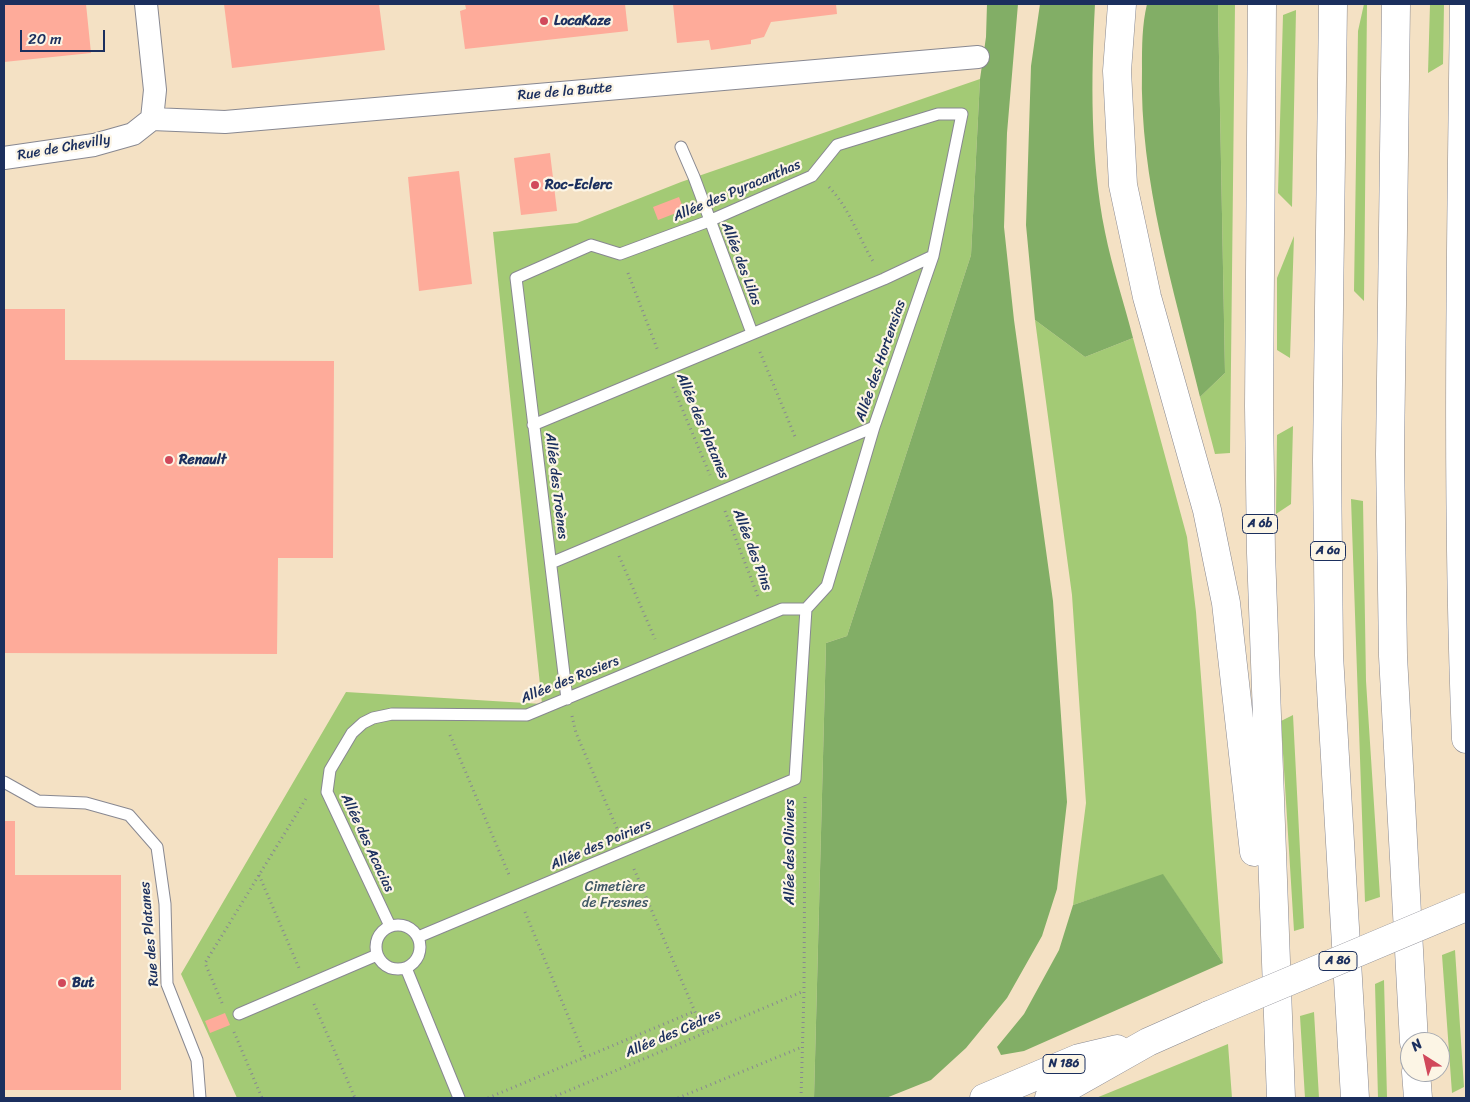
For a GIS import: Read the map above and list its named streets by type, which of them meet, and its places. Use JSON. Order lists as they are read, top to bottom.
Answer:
{
  "streets": {
    "highway": [
      "A 6b",
      "A 6a",
      "A 86",
      "N 186"
    ],
    "street": ["Rue de la Butte", "Rue de Chevilly"],
    "lane": [
      "Allée des Pyracanthas",
      "Allée des Lilas",
      "Allée des Hortensias",
      "Allée des Troènes",
      "Allée des Rosiers",
      "Allée des Acacias",
      "Allée des Poiriers",
      "Allée des Oliviers",
      "Rue des Platanes"
    ],
    "path": ["Allée des Platanes", "Allée des Pins", "Allée des Cèdres"]
  },
  "crossings": [
    ["Rue de la Butte", "Rue de Chevilly"],
    ["Allée des Pyracanthas", "Allée des Lilas"],
    ["Allée des Pyracanthas", "Allée des Hortensias"],
    ["Allée des Pyracanthas", "Allée des Platanes"],
    ["Allée des Pyracanthas", "Allée des Troènes"],
    ["Allée des Hortensias", "Allée des Rosiers"],
    ["Allée des Hortensias", "Allée des Oliviers"],
    ["Allée des Platanes", "Allée des Troènes"],
    ["Allée des Platanes", "Allée des Pins"],
    ["Allée des Troènes", "Allée des Rosiers"],
    ["Allée des Pins", "Allée des Rosiers"],
    ["Allée des Rosiers", "Allée des Acacias"],
    ["Allée des Rosiers", "Allée des Oliviers"],
    ["Allée des Acacias", "Allée des Poiriers"],
    ["Allée des Poiriers", "Allée des Oliviers"],
    ["Allée des Oliviers", "Allée des Cèdres"],
    ["A 86", "N 186"]
  ],
  "parks": ["Cimetière de Fresnes"],
  "places": [
    "LocaKaze",
    "Roc-Eclerc",
    "Renault",
    "But"
  ],
  "scale_bar": "20 m",
  "north": "top left"
}
